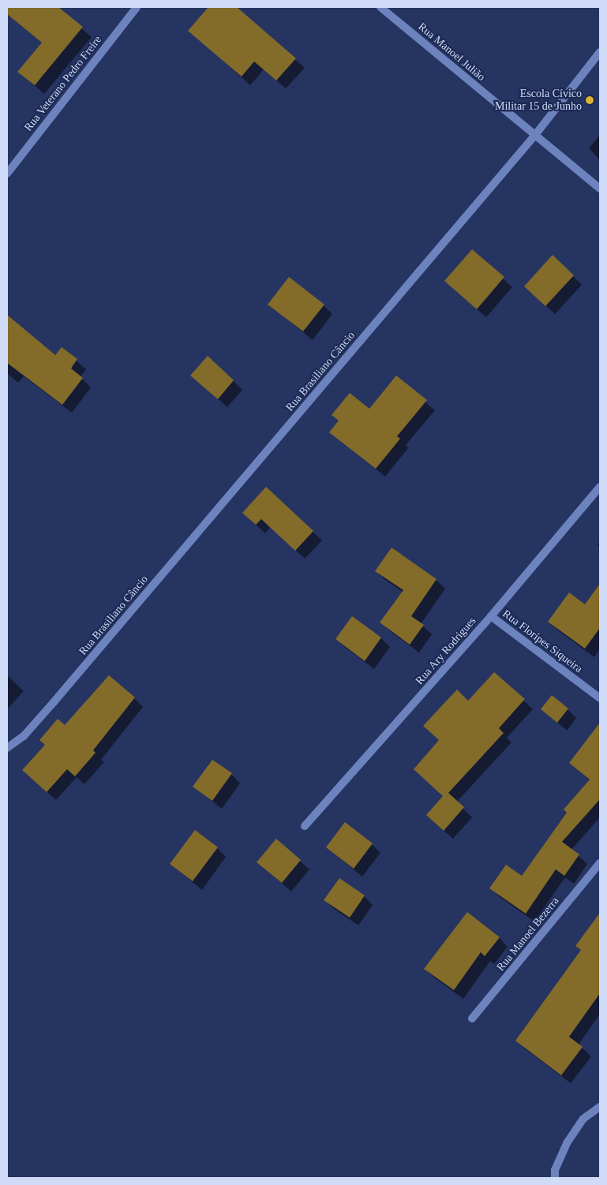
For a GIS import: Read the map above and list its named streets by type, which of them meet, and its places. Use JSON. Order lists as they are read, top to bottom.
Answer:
{
  "streets": {
    "street": [
      "Rua Manoel Julião",
      "Rua Veterano Pedro Freire",
      "Rua Brasiliano Câncio",
      "Rua Florípes Siqueira",
      "Rua Ary Rodrigues",
      "Rua Manoel Bezerra"
    ]
  },
  "crossings": [
    ["Rua Manoel Julião", "Rua Brasiliano Câncio"],
    ["Rua Florípes Siqueira", "Rua Ary Rodrigues"]
  ],
  "places": ["Escola Cívico Militar 15 de Junho"]
}
